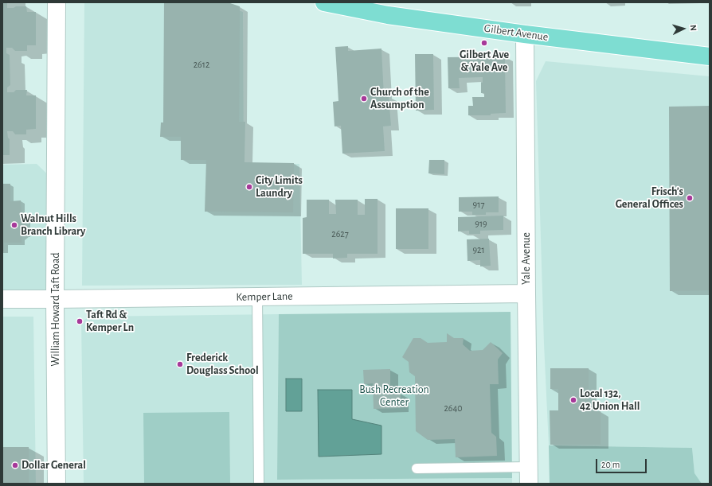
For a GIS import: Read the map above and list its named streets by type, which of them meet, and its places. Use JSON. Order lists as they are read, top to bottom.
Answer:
{
  "streets": {
    "main road": ["Gilbert Avenue"],
    "street": ["Yale Avenue", "Kemper Lane", "William Howard Taft Road"]
  },
  "crossings": [
    ["Gilbert Avenue", "Yale Avenue"],
    ["Yale Avenue", "Kemper Lane"],
    ["Kemper Lane", "William Howard Taft Road"]
  ],
  "parks": ["Bush Recreation Center"],
  "places": [
    "Gilbert Ave & Yale Ave",
    "Church of the Assumption",
    "City Limits Laundry",
    "Frisch’s General Offices",
    "Walnut Hills Branch Library",
    "Taft Rd & Kemper Ln",
    "Frederick Douglass School",
    "Local 132, 42 Union Hall",
    "Dollar General"
  ],
  "house_numbers": [
    "2612",
    "917",
    "919",
    "2627",
    "921",
    "2640"
  ],
  "scale_bar": "20 m",
  "north": "right"
}
